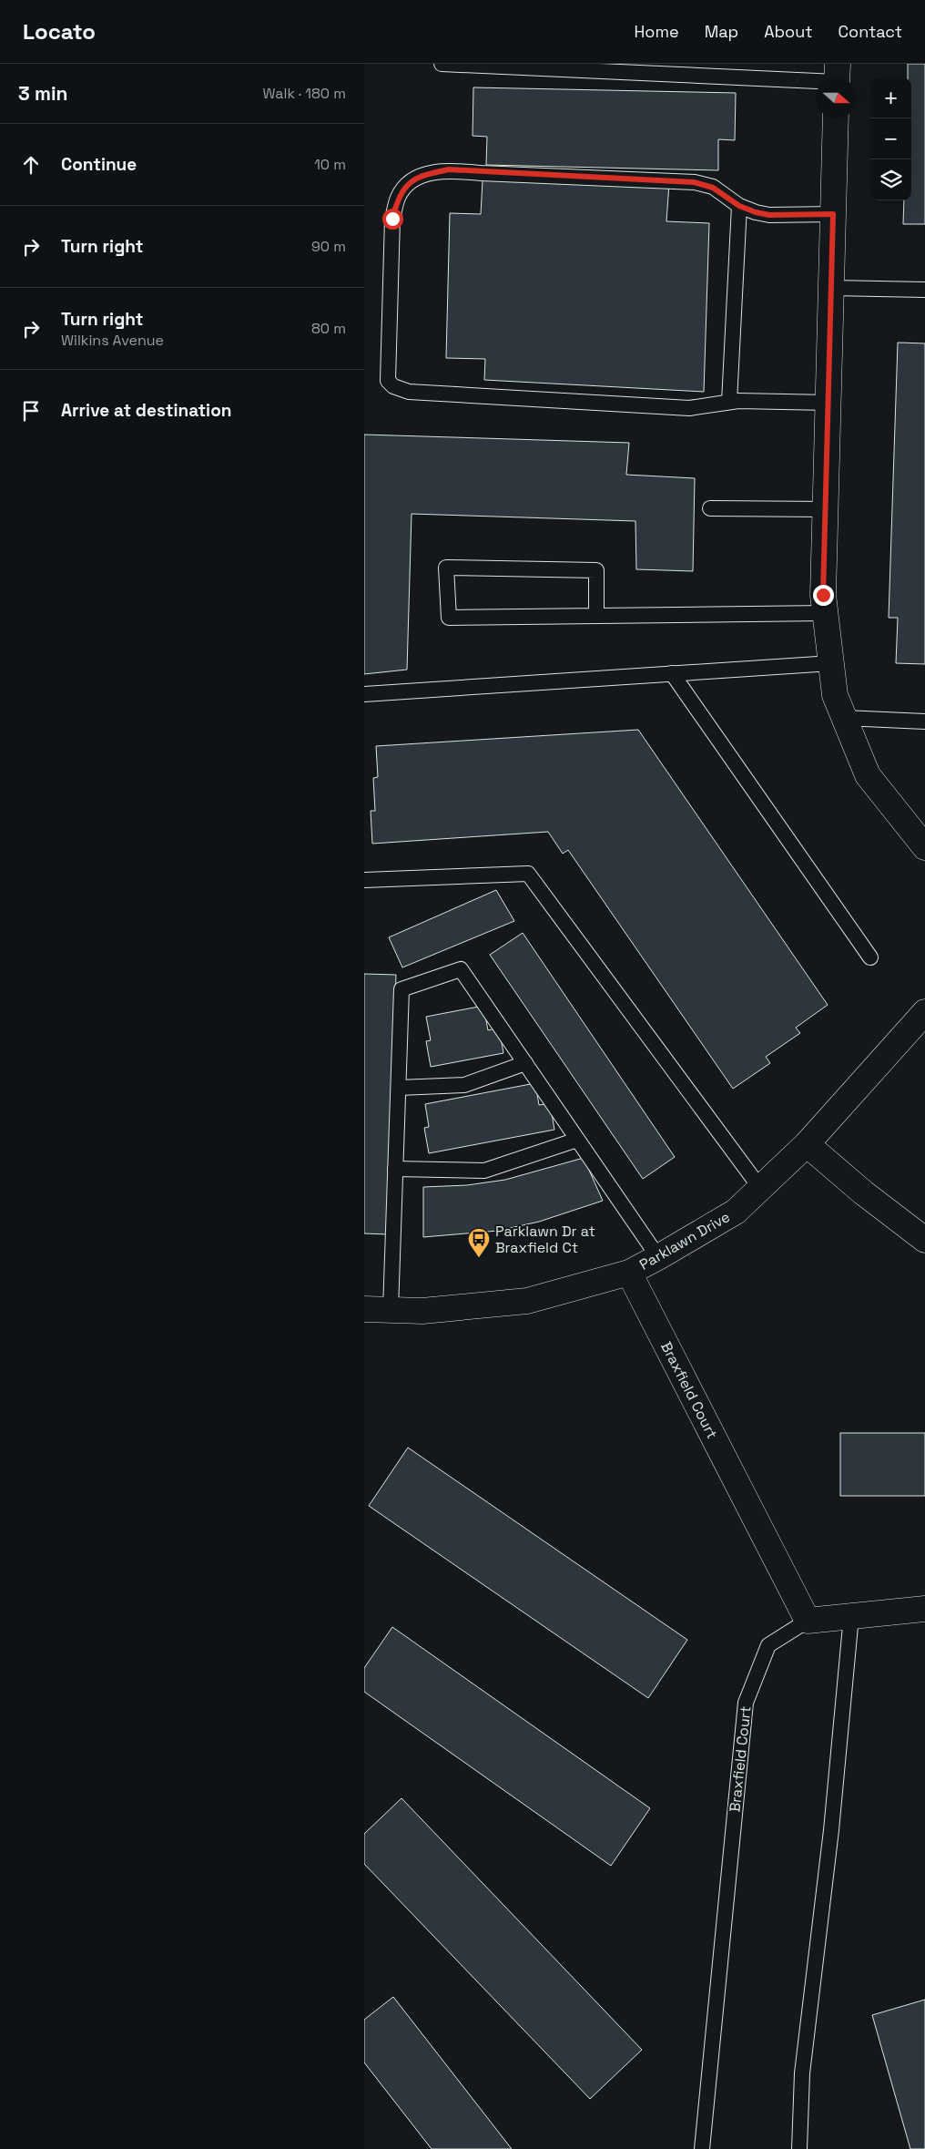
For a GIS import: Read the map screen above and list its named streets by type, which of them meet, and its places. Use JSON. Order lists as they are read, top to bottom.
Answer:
{
  "streets": {
    "street": ["Parklawn Drive", "Braxfield Court"]
  },
  "crossings": [
    ["Parklawn Drive", "Braxfield Court"]
  ],
  "places": {
    "bus stop": ["Parklawn Dr at Braxfield Ct"]
  },
  "north": "right",
  "page": {
    "header": "Locato",
    "nav": [
      "Home",
      "Map",
      "About",
      "Contact"
    ],
    "heading": ["3 min", "Walk · 180 m"],
    "map_buttons": ["+", "−"],
    "list": [
      ["Continue", "10 m"],
      ["Turn right", "90 m"],
      ["Turn right", "Wilkins Avenue", "80 m"],
      "Arrive at destination"
    ]
  }
}
